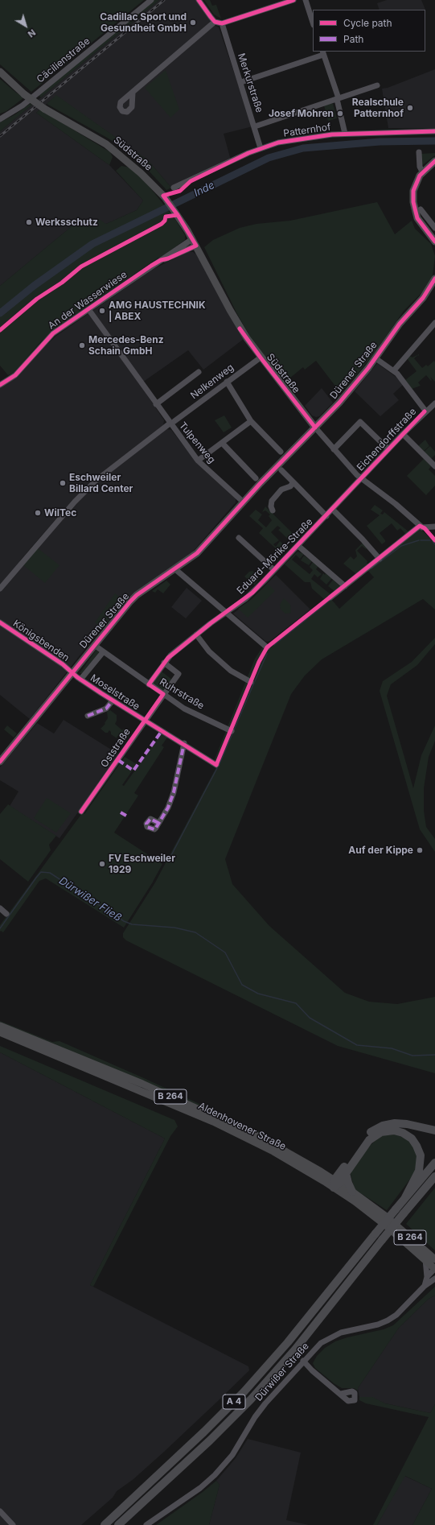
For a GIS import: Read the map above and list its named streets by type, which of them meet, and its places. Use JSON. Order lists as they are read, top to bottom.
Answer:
{
  "streets": {
    "highway": ["A 4"],
    "main road": [
      "Südstraße",
      "Dürener Straße",
      "B 264",
      "Aldenhovener Straße"
    ],
    "street": [
      "Cäcilienstraße",
      "Merkurstraße",
      "Patternhof",
      "An der Wasserwiese",
      "Nelkenweg",
      "Eichendorffstraße",
      "Tulpenweg",
      "Eduard-Mörike-Straße",
      "Königsbenden",
      "Moselstraße",
      "Ruhrstraße",
      "Oststraße",
      "Dürwißer Straße"
    ]
  },
  "crossings": [
    ["Merkurstraße", "Patternhof"],
    ["Südstraße", "An der Wasserwiese"],
    ["Südstraße", "Dürener Straße"],
    ["Südstraße", "Nelkenweg"],
    ["An der Wasserwiese", "Tulpenweg"],
    ["Dürener Straße", "Tulpenweg"],
    ["Dürener Straße", "Königsbenden"],
    ["Dürener Straße", "Moselstraße"],
    ["Dürener Straße", "Ruhrstraße"],
    ["Nelkenweg", "Tulpenweg"],
    ["Eichendorffstraße", "Eduard-Mörike-Straße"],
    ["Eduard-Mörike-Straße", "Ruhrstraße"],
    ["Eduard-Mörike-Straße", "Oststraße"],
    ["Königsbenden", "Moselstraße"],
    ["Moselstraße", "Oststraße"],
    ["Ruhrstraße", "Oststraße"]
  ],
  "water": ["Inde", "Dürwißer Fließ"],
  "places": [
    "Cadillac Sport und Gesundheit GmbH",
    "Realschule Patternhof",
    "Josef Mohren",
    "Werksschutz",
    "AMG HAUSTECHNIK | ABEX",
    "Mercedes-Benz Schain GmbH",
    "Eschweiler Billard Center",
    "WilTec",
    "Auf der Kippe",
    "FV Eschweiler 1929"
  ],
  "legend": ["Cycle path", "Path"],
  "north": "bottom right"
}
